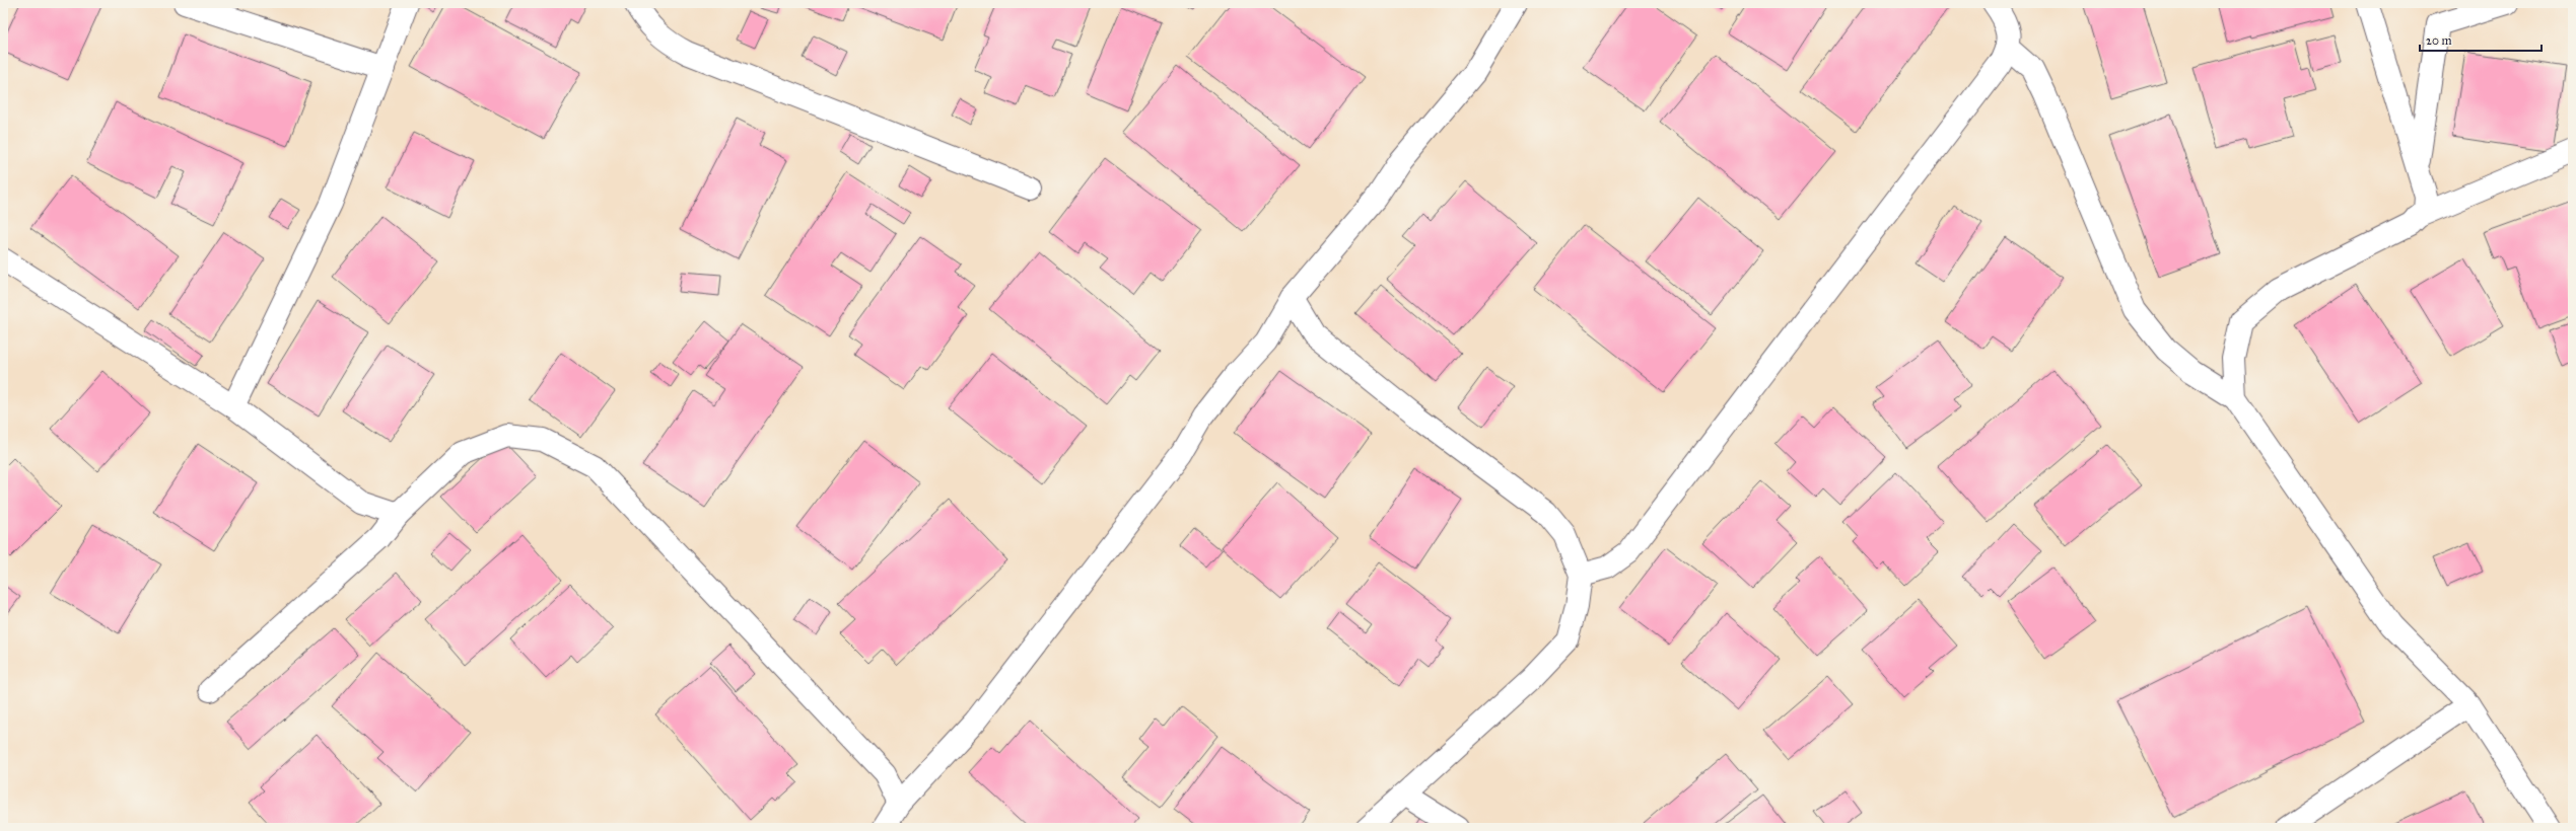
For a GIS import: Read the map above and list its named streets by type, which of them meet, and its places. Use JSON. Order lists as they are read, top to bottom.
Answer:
{
  "scale_bar": "20 m"
}
